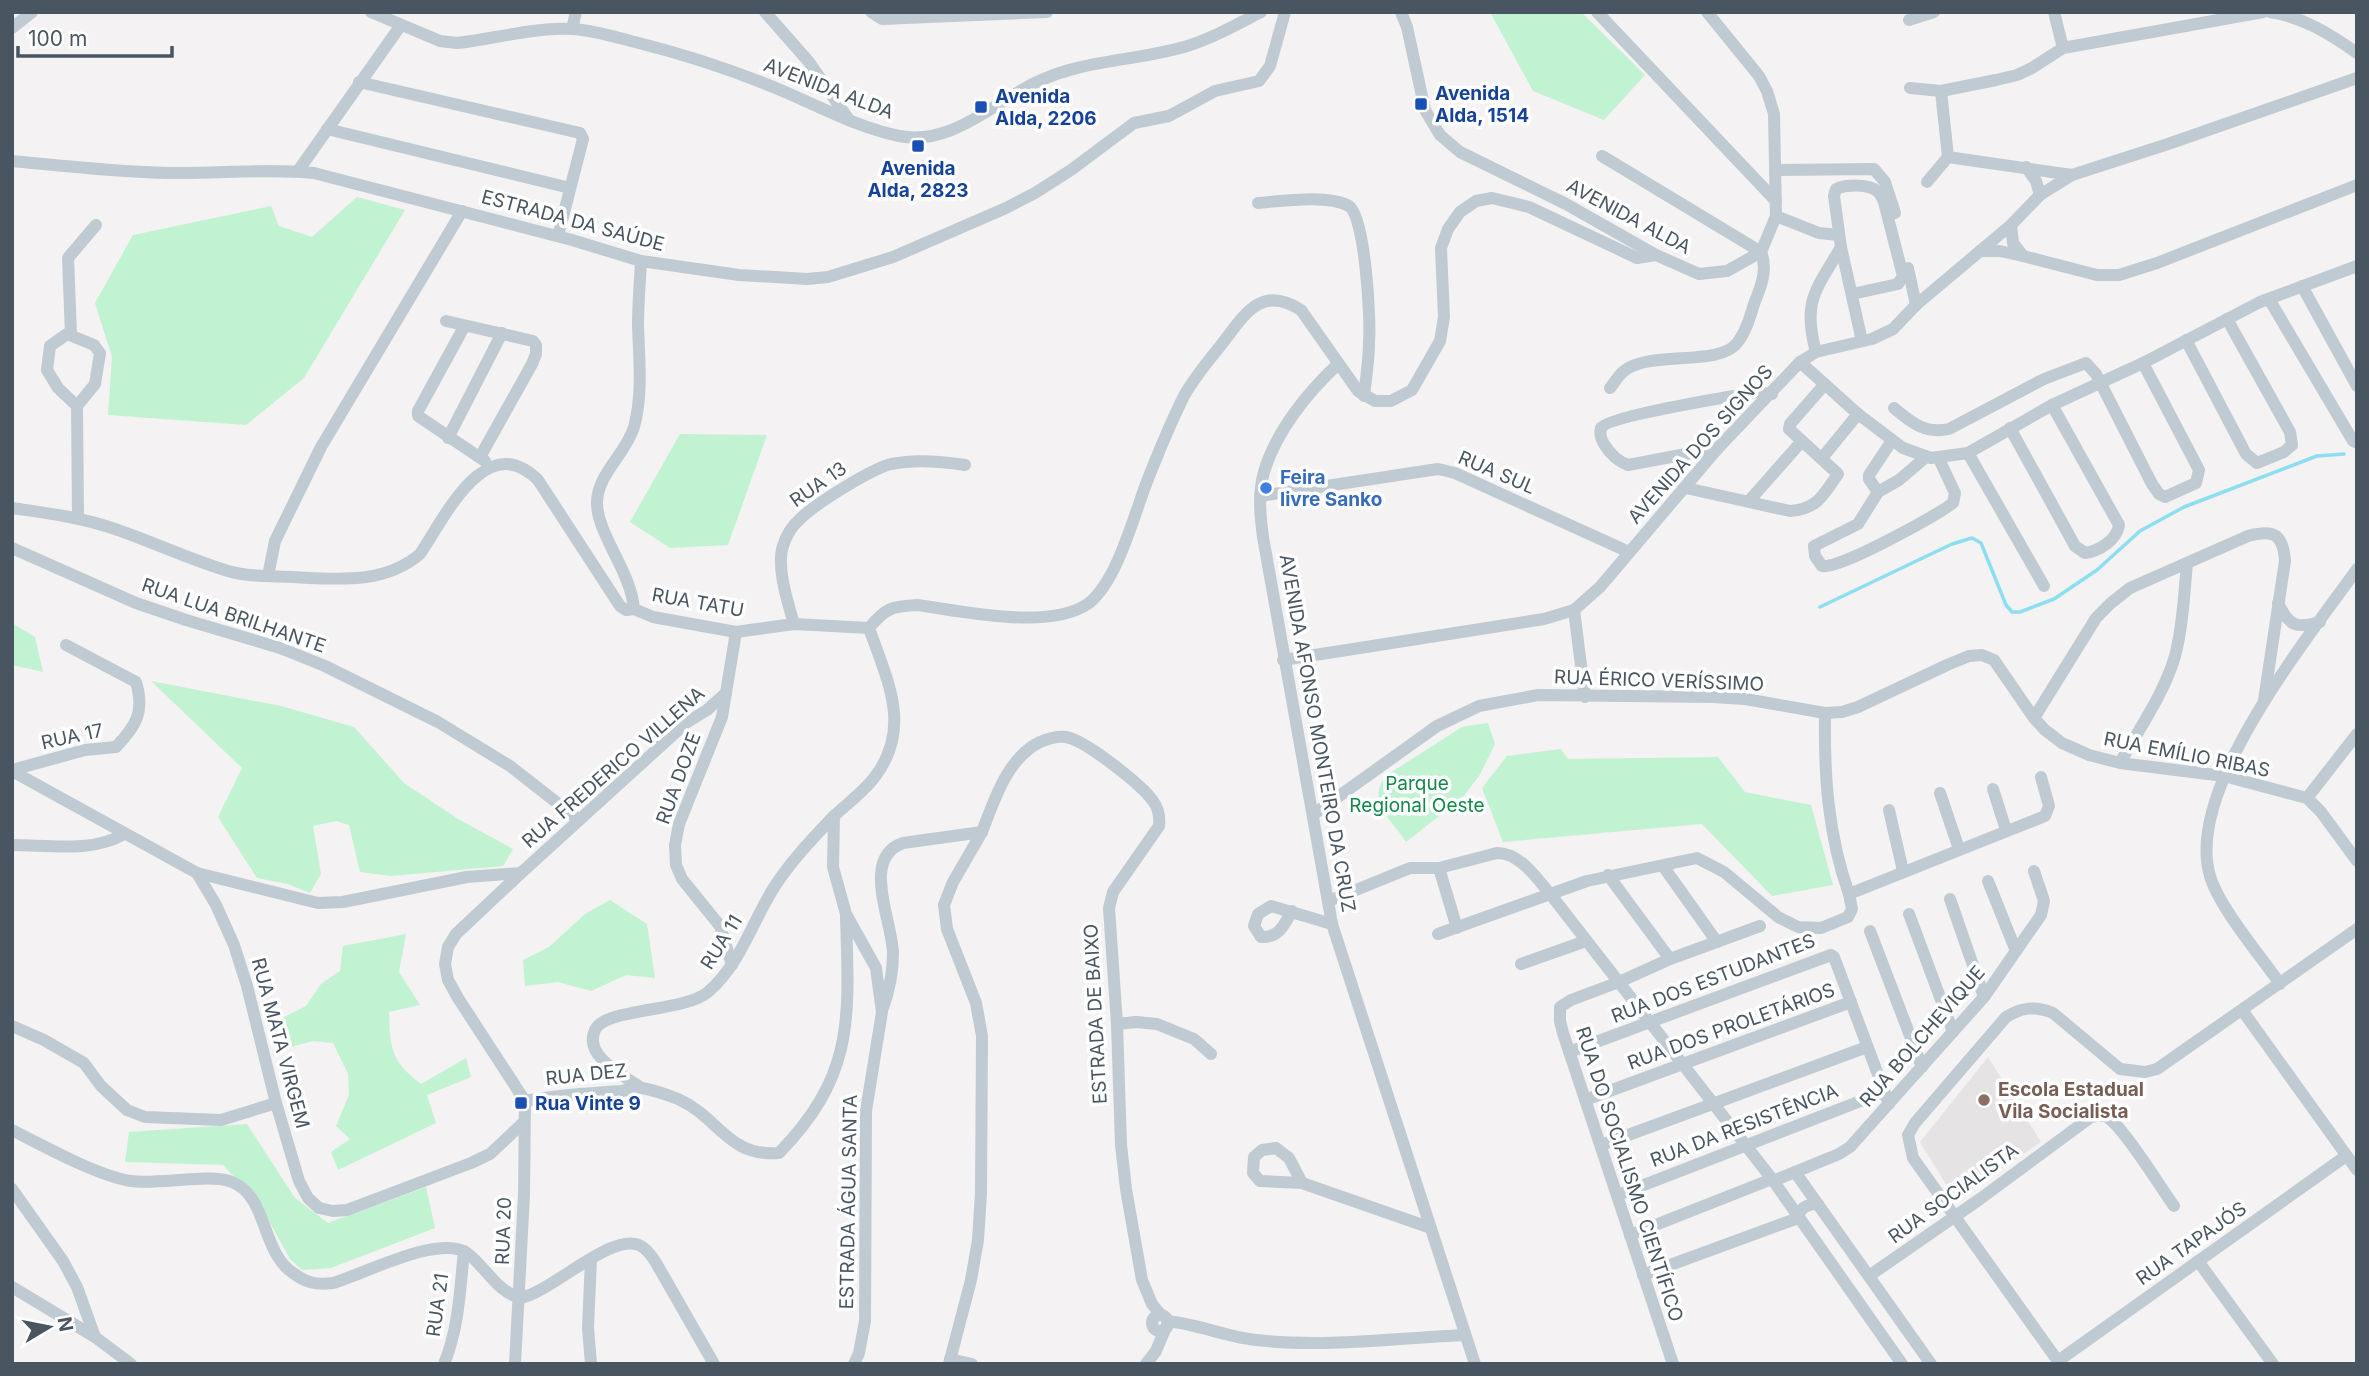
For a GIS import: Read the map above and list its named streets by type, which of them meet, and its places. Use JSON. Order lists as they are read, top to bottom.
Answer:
{
  "streets": {
    "street": [
      "AVENIDA ALDA",
      "ESTRADA DA SAÚDE",
      "AVENIDA DOS SIGNOS",
      "RUA SUL",
      "RUA 13",
      "RUA TATU",
      "RUA LUA BRILHANTE",
      "RUA ÉRICO VERÍSSIMO",
      "AVENIDA AFONSO MONTEIRO DA CRUZ",
      "RUA 17",
      "RUA EMÍLIO RIBAS",
      "RUA FREDERICO VILLENA",
      "RUA DOZE",
      "RUA 11",
      "RUA DOS ESTUDANTES",
      "ESTRADA DE BAIXO",
      "RUA DOS PROLETÁRIOS",
      "RUA BOLCHEVIQUE",
      "RUA MATA VIRGEM",
      "RUA DEZ",
      "RUA DA RESISTÊNCIA",
      "RUA DO SOCIALISMO CIENTÍFICO",
      "RUA SOCIALISTA",
      "ESTRADA ÁGUA SANTA",
      "RUA 20",
      "RUA TAPAJÓS",
      "RUA 21"
    ]
  },
  "crossings": [
    ["ESTRADA DA SAÚDE", "RUA TATU"],
    ["AVENIDA DOS SIGNOS", "RUA SUL"],
    ["AVENIDA DOS SIGNOS", "AVENIDA AFONSO MONTEIRO DA CRUZ"],
    ["RUA SUL", "AVENIDA AFONSO MONTEIRO DA CRUZ"],
    ["RUA 13", "RUA TATU"],
    ["RUA TATU", "RUA DOZE"],
    ["RUA LUA BRILHANTE", "RUA FREDERICO VILLENA"],
    ["RUA ÉRICO VERÍSSIMO", "AVENIDA AFONSO MONTEIRO DA CRUZ"],
    ["RUA ÉRICO VERÍSSIMO", "RUA EMÍLIO RIBAS"],
    ["RUA FREDERICO VILLENA", "RUA DOZE"],
    ["RUA FREDERICO VILLENA", "RUA MATA VIRGEM"],
    ["RUA FREDERICO VILLENA", "RUA DEZ"],
    ["RUA DOZE", "RUA 11"],
    ["RUA 11", "RUA DEZ"],
    ["RUA 11", "ESTRADA ÁGUA SANTA"],
    ["RUA DOS ESTUDANTES", "RUA DOS PROLETÁRIOS"],
    ["RUA DOS ESTUDANTES", "RUA DO SOCIALISMO CIENTÍFICO"],
    ["RUA DOS PROLETÁRIOS", "RUA DO SOCIALISMO CIENTÍFICO"],
    ["RUA BOLCHEVIQUE", "RUA DA RESISTÊNCIA"],
    ["RUA BOLCHEVIQUE", "RUA DO SOCIALISMO CIENTÍFICO"],
    ["RUA MATA VIRGEM", "RUA 20"],
    ["RUA DEZ", "ESTRADA ÁGUA SANTA"],
    ["RUA DEZ", "RUA 20"],
    ["RUA DA RESISTÊNCIA", "RUA DO SOCIALISMO CIENTÍFICO"]
  ],
  "parks": ["Parque Regional Oeste"],
  "places": {
    "transit": [
      "Avenida Alda, 1514",
      "Avenida Alda, 2206",
      "Avenida Alda, 2823",
      "Rua Vinte 9"
    ],
    "other": ["Feira livre Sanko", "Escola Estadual Vila Socialista"]
  },
  "scale_bar": "100 m",
  "north": "right"
}
